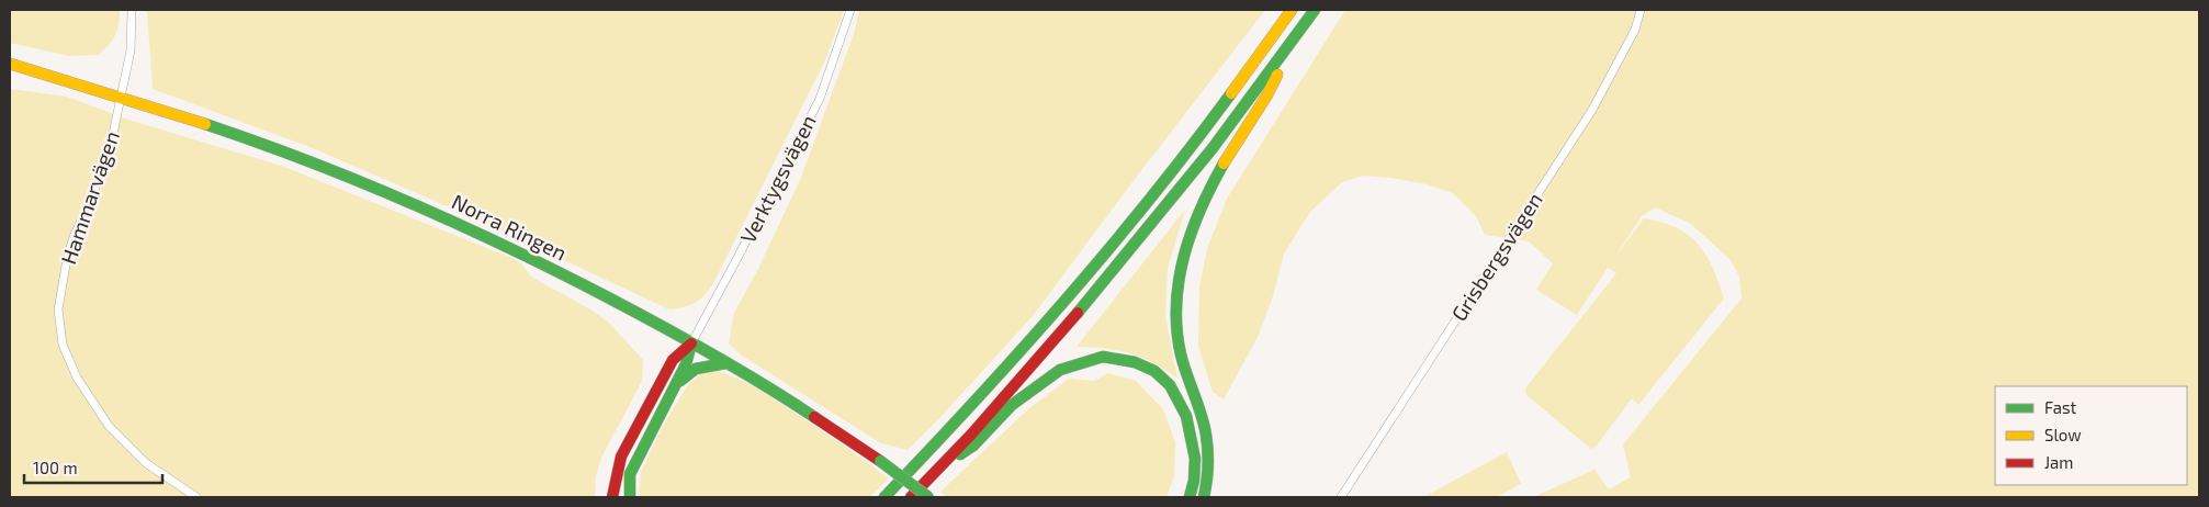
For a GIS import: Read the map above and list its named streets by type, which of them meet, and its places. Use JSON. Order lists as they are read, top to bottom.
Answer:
{
  "streets": {
    "main road": ["Norra Ringen"],
    "street": ["Verktygsvägen", "Hammarvägen", "Grisbergsvägen"]
  },
  "crossings": [
    ["Verktygsvägen", "Norra Ringen"],
    ["Hammarvägen", "Norra Ringen"]
  ],
  "legend": ["Fast", "Slow", "Jam"],
  "scale_bar": "100 m"
}
